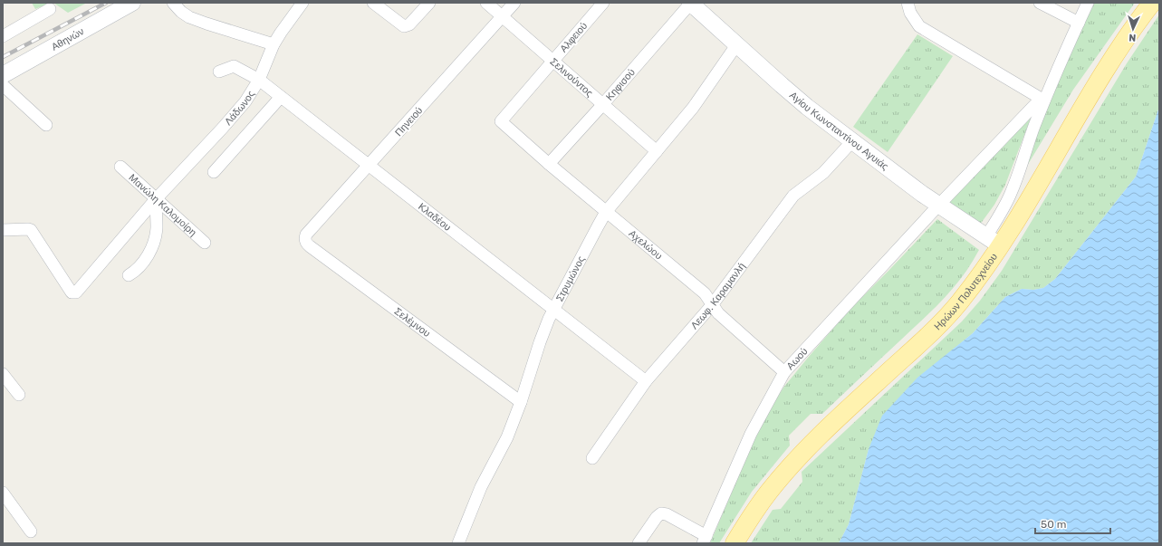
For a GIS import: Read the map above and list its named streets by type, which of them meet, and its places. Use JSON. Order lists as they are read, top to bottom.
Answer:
{
  "streets": {
    "main road": ["Αθηνών", "Αγίου Κωνσταντίνου Αγυιάς", "Ηρώων Πολυτεχνείου"],
    "street": [
      "Αλφειού",
      "Σελινούντος",
      "Κηφισού",
      "Λάδωνος",
      "Πηνειού",
      "Μανώλη Καλομοίρη",
      "Κλαδέου",
      "Αχελώου",
      "Στρυμώνος",
      "Λεωφ. Καραμανλή",
      "Σελέμνου",
      "Αωού"
    ]
  },
  "crossings": [
    ["Αλφειού", "Σελινούντος"],
    ["Αλφειού", "Αχελώου"],
    ["Σελινούντος", "Κηφισού"],
    ["Σελινούντος", "Πηνειού"],
    ["Σελινούντος", "Στρυμώνος"],
    ["Κηφισού", "Αγίου Κωνσταντίνου Αγυιάς"],
    ["Κηφισού", "Αχελώου"],
    ["Λάδωνος", "Μανώλη Καλομοίρη"],
    ["Λάδωνος", "Κλαδέου"],
    ["Πηνειού", "Κλαδέου"],
    ["Πηνειού", "Σελέμνου"],
    ["Αγίου Κωνσταντίνου Αγυιάς", "Στρυμώνος"],
    ["Αγίου Κωνσταντίνου Αγυιάς", "Ηρώων Πολυτεχνείου"],
    ["Αγίου Κωνσταντίνου Αγυιάς", "Λεωφ. Καραμανλή"],
    ["Αγίου Κωνσταντίνου Αγυιάς", "Αωού"],
    ["Κλαδέου", "Στρυμώνος"],
    ["Κλαδέου", "Λεωφ. Καραμανλή"],
    ["Αχελώου", "Στρυμώνος"],
    ["Αχελώου", "Λεωφ. Καραμανλή"],
    ["Αχελώου", "Αωού"],
    ["Στρυμώνος", "Σελέμνου"]
  ],
  "scale_bar": "50 m",
  "north": "bottom"
}
